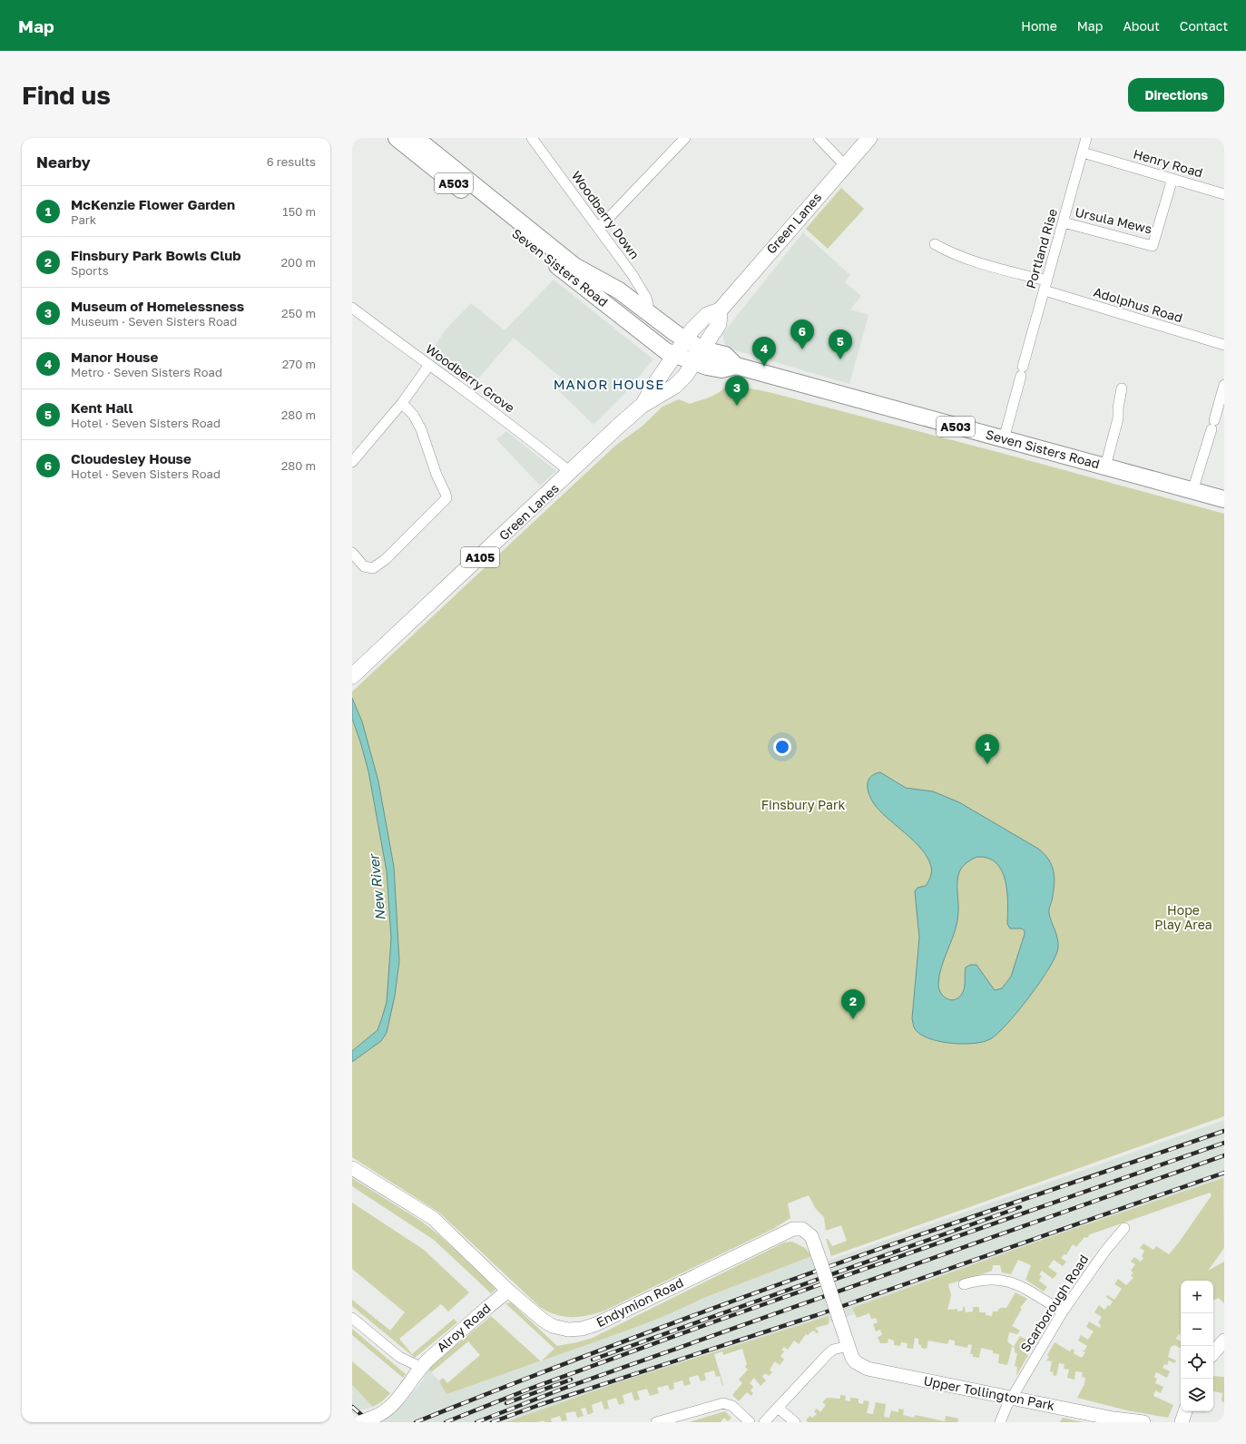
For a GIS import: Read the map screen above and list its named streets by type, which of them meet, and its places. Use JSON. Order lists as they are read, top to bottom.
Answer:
{
  "streets": {
    "highway": ["A503", "Seven Sisters Road"],
    "main road": [
      "Green Lanes",
      "A105",
      "Endymion Road",
      "Alroy Road",
      "Upper Tollington Park"
    ],
    "street": [
      "Henry Road",
      "Woodberry Down",
      "Ursula Mews",
      "Portland Rise",
      "Adolphus Road",
      "Woodberry Grove",
      "Scarborough Road"
    ]
  },
  "crossings": [
    ["Henry Road", "Ursula Mews"],
    ["Henry Road", "Portland Rise"],
    ["Woodberry Down", "Seven Sisters Road"],
    ["Ursula Mews", "Portland Rise"],
    ["Green Lanes", "Seven Sisters Road"],
    ["Green Lanes", "Woodberry Grove"],
    ["Portland Rise", "Seven Sisters Road"],
    ["Portland Rise", "Adolphus Road"],
    ["Endymion Road", "Alroy Road"],
    ["Endymion Road", "Upper Tollington Park"],
    ["Scarborough Road", "Upper Tollington Park"]
  ],
  "districts": ["MANOR HOUSE"],
  "water": ["New River"],
  "parks": ["Finsbury Park", "Hope Play Area"],
  "page": {
    "header": "Map",
    "nav": [
      "Home",
      "Map",
      "About",
      "Contact"
    ],
    "buttons": "Directions",
    "title": "Find us",
    "heading": ["Nearby", "6 results"],
    "list": [
      {
        "mark": "1",
        "name": "McKenzie Flower Garden",
        "note": "Park",
        "value": "150 m"
      },
      {
        "mark": "2",
        "name": "Finsbury Park Bowls Club",
        "note": "Sports",
        "value": "200 m"
      },
      {
        "mark": "3",
        "name": "Museum of Homelessness",
        "note": "Museum · Seven Sisters Road",
        "value": "250 m"
      },
      {
        "mark": "4",
        "name": "Manor House",
        "note": "Metro · Seven Sisters Road",
        "value": "270 m"
      },
      {
        "mark": "5",
        "name": "Kent Hall",
        "note": "Hotel · Seven Sisters Road",
        "value": "280 m"
      },
      {
        "mark": "6",
        "name": "Cloudesley House",
        "note": "Hotel · Seven Sisters Road",
        "value": "280 m"
      }
    ],
    "pins": [
      "6",
      "5",
      "4",
      "3",
      "1",
      "2"
    ],
    "map_buttons": ["+", "−"]
  }
}
